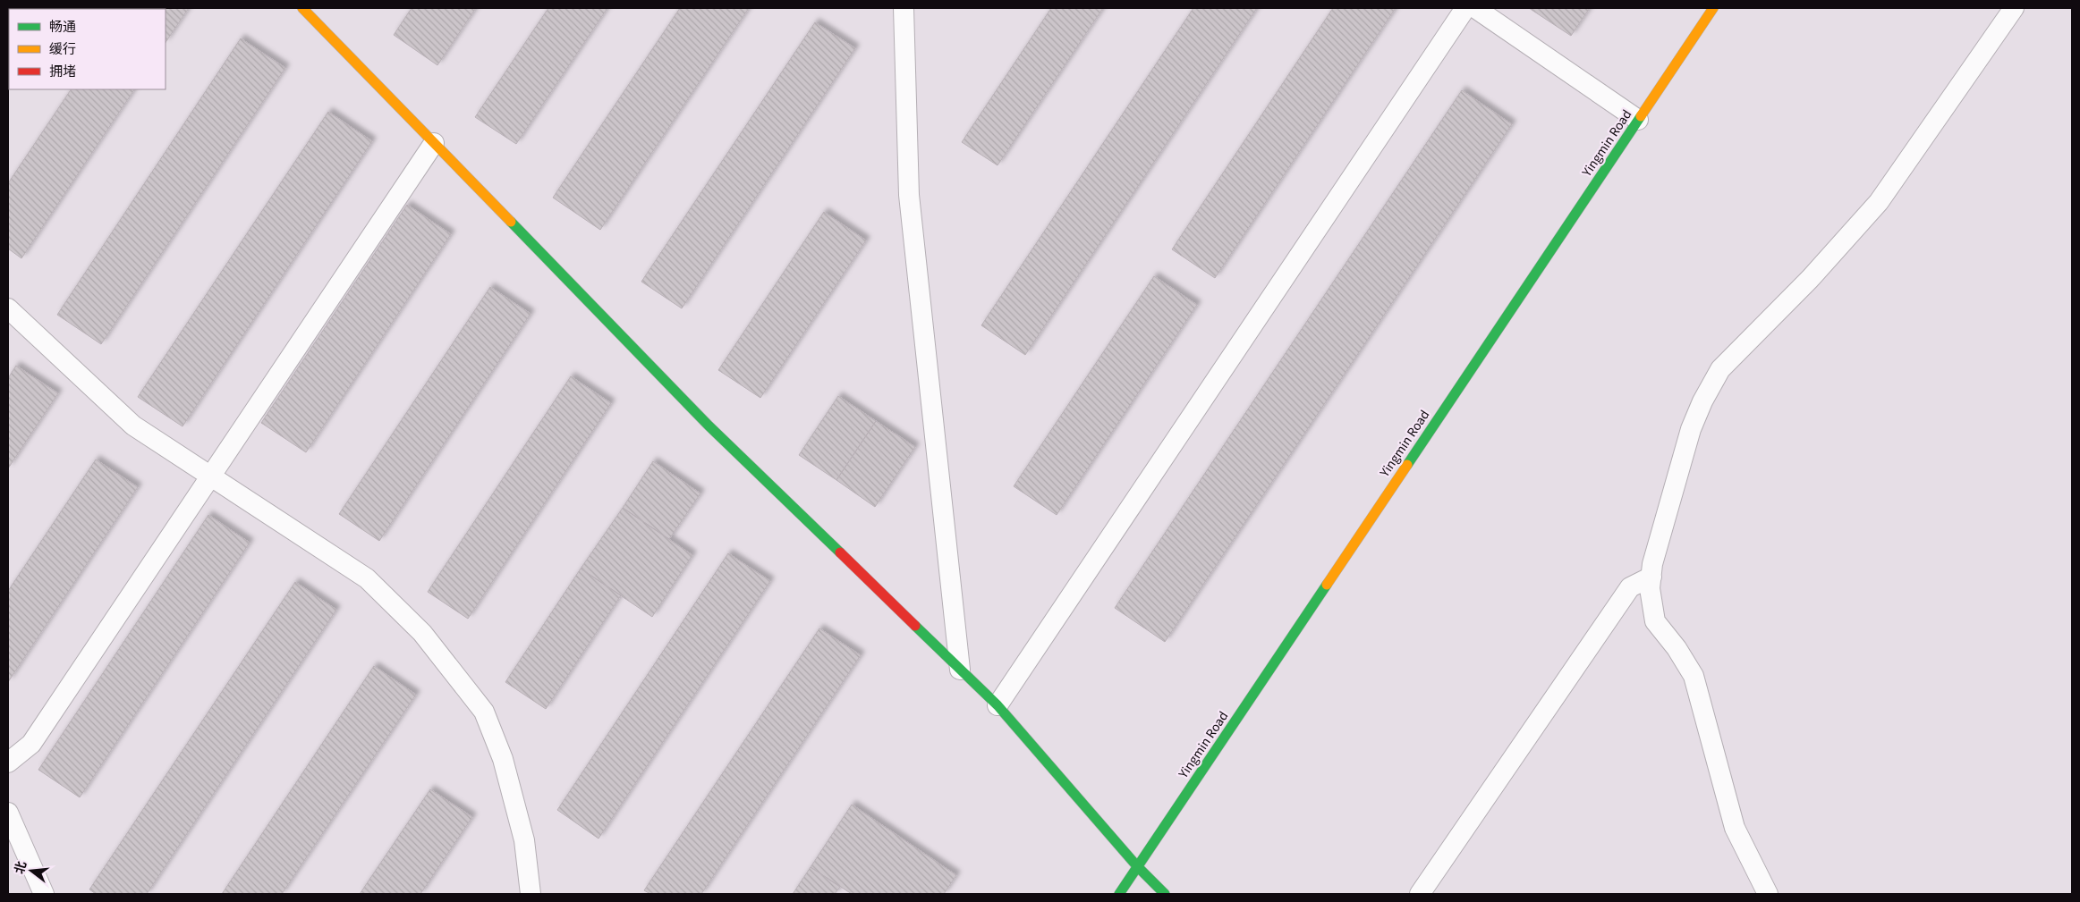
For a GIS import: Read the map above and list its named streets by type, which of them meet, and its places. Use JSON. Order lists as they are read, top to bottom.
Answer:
{
  "streets": {
    "street": ["Yingmin Road"]
  },
  "legend": ["畅通", "缓行", "拥堵"],
  "north": "left"
}
